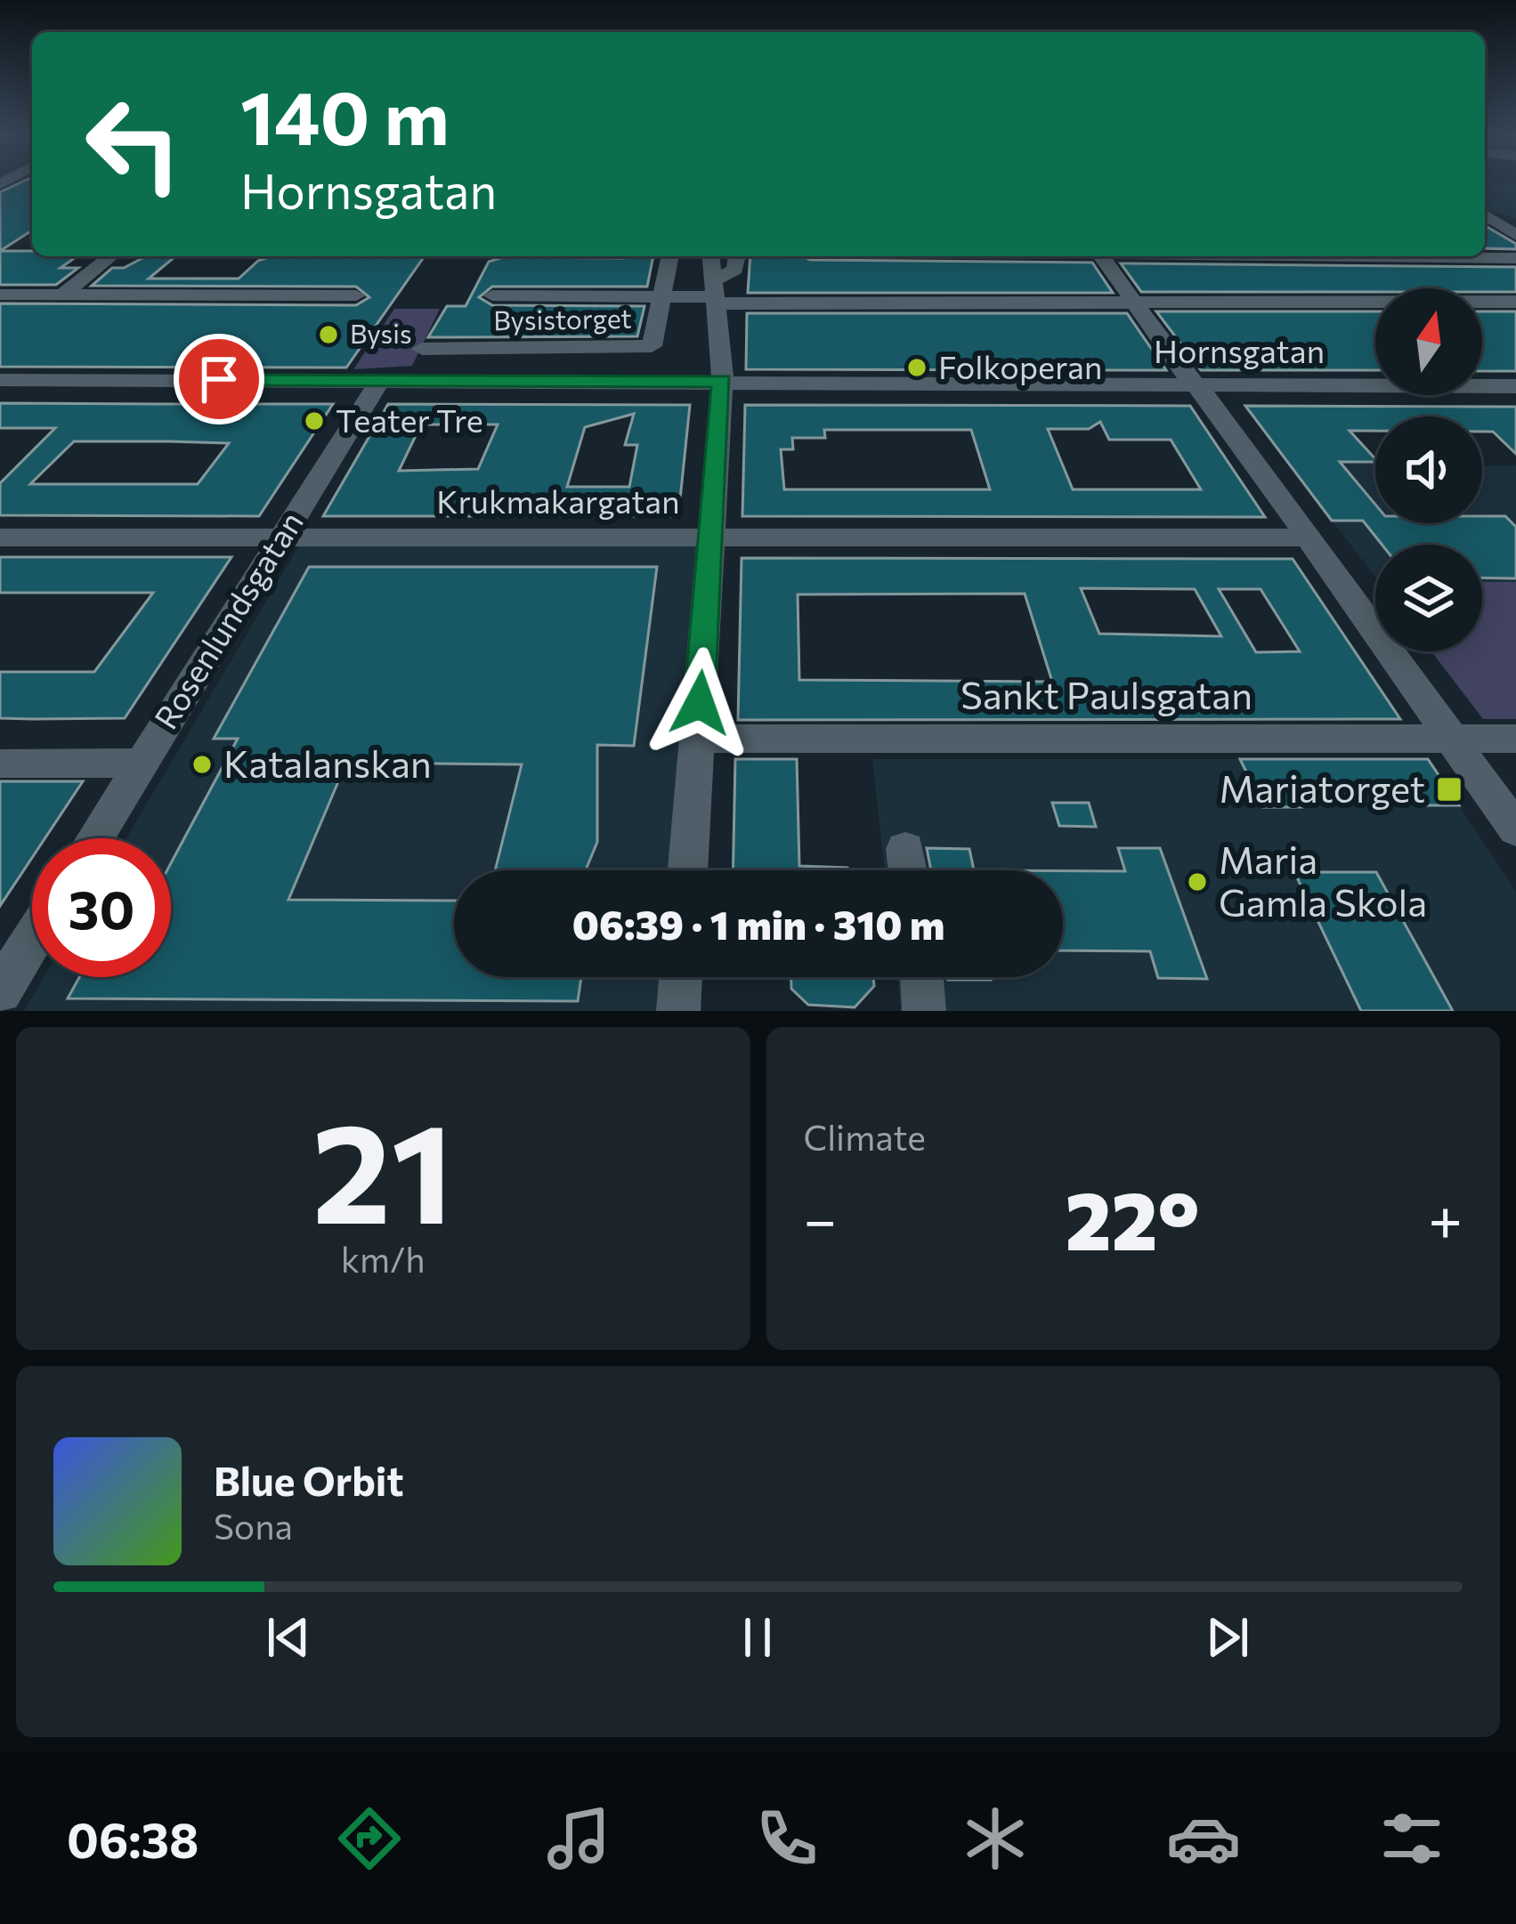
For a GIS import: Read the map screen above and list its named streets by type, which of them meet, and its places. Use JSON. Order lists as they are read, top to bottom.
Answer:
{
  "streets": {
    "street": [
      "Bysistorget",
      "Hornsgatan",
      "Krukmakargatan",
      "Rosenlundsgatan",
      "Sankt Paulsgatan"
    ]
  },
  "crossings": [
    ["Hornsgatan", "Rosenlundsgatan"],
    ["Krukmakargatan", "Rosenlundsgatan"]
  ],
  "places": {
    "other": [
      "Bysis",
      "Folkoperan",
      "Teater Tre",
      "Katalanskan",
      "Maria Gamla Skola"
    ],
    "transit": ["Mariatorget"]
  },
  "north": "top",
  "page": {
    "turn": ["140 m", "Hornsgatan"],
    "limit": "30",
    "trip": "06:39 · 1 min · 310 m",
    "tile": [
      ["21", "km/h"],
      "Climate"
    ],
    "heat": ["−", "22°", "+"],
    "song": ["Blue Orbit", "Sona"],
    "tabs": "06:38"
  }
}
